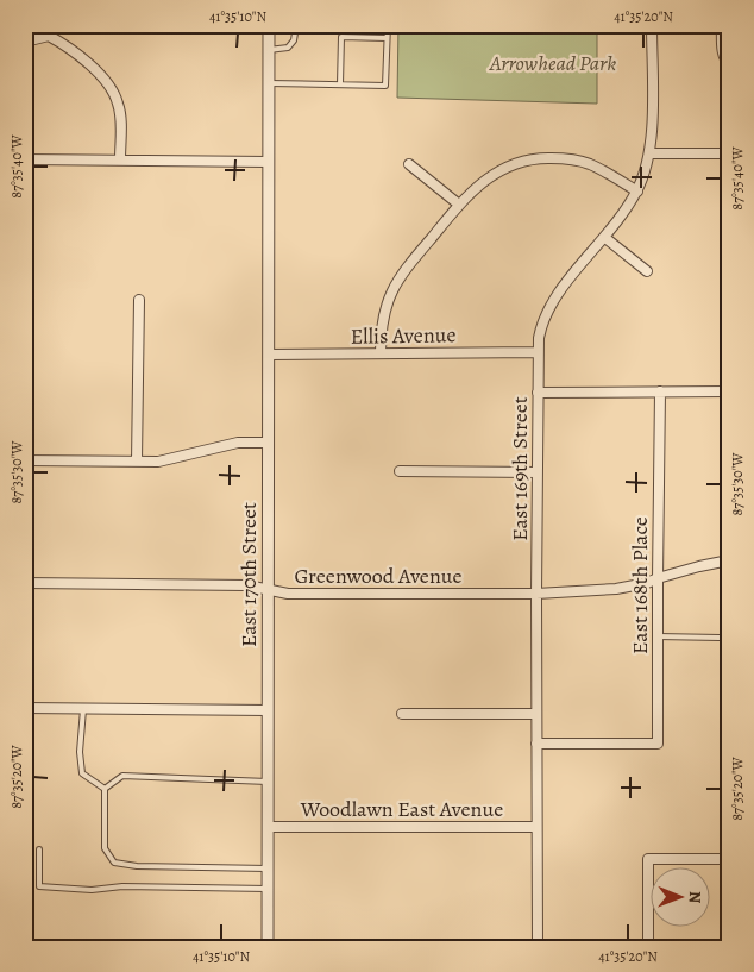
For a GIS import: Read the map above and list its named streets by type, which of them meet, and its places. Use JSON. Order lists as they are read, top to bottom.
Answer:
{
  "streets": {
    "street": [
      "Ellis Avenue",
      "East 169th Street",
      "East 170th Street",
      "Greenwood Avenue",
      "East 168th Place",
      "Woodlawn East Avenue"
    ]
  },
  "crossings": [
    ["Ellis Avenue", "East 169th Street"],
    ["Ellis Avenue", "East 170th Street"],
    ["East 169th Street", "Greenwood Avenue"],
    ["East 169th Street", "East 168th Place"],
    ["East 169th Street", "Woodlawn East Avenue"],
    ["East 170th Street", "Greenwood Avenue"],
    ["East 170th Street", "Woodlawn East Avenue"],
    ["Greenwood Avenue", "East 168th Place"]
  ],
  "parks": ["Arrowhead Park"],
  "north": "right",
  "coordinates": [
    "41°35'10\"N",
    "41°35'20\"N",
    "87°35'40\"W",
    "87°35'30\"W",
    "87°35'20\"W"
  ]
}
